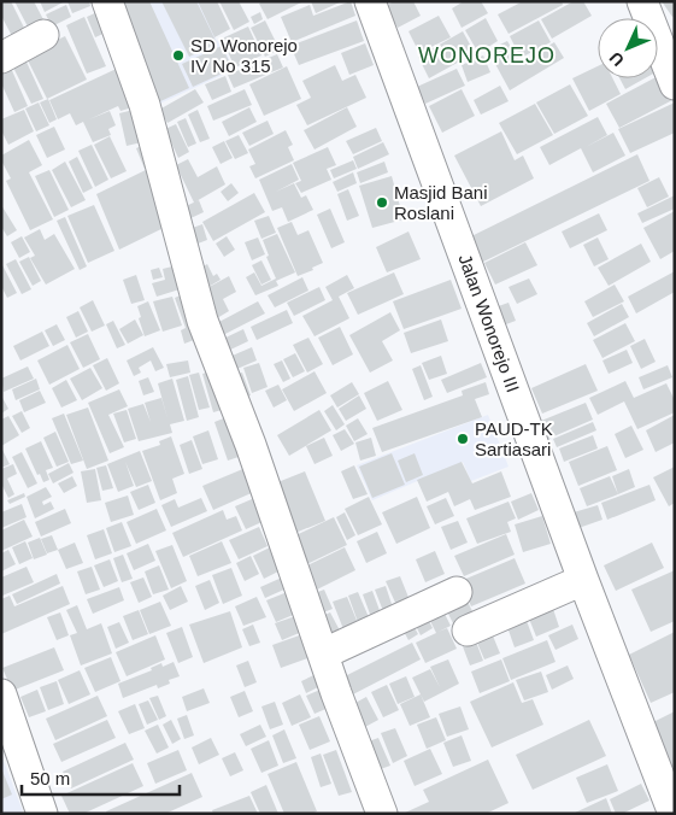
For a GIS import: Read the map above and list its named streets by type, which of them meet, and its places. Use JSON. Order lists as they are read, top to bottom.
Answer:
{
  "streets": {
    "street": ["Jalan Wonorejo III"]
  },
  "districts": ["WONOREJO"],
  "places": ["SD Wonorejo IV No 315", "Masjid Bani Roslani", "PAUD-TK Sartiasari"],
  "scale_bar": "50 m",
  "north": "bottom left"
}
